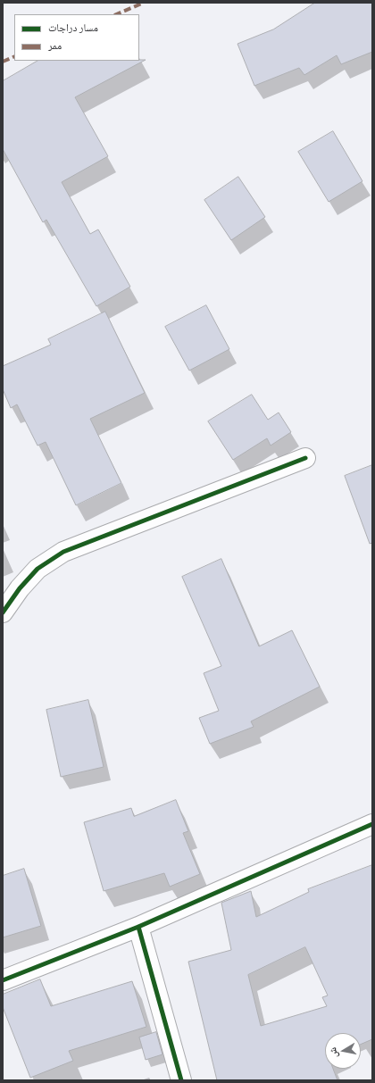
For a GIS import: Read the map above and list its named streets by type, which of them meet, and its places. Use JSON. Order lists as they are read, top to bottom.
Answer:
{
  "legend": ["مسار دراجات", "ممر"],
  "north": "left"
}
